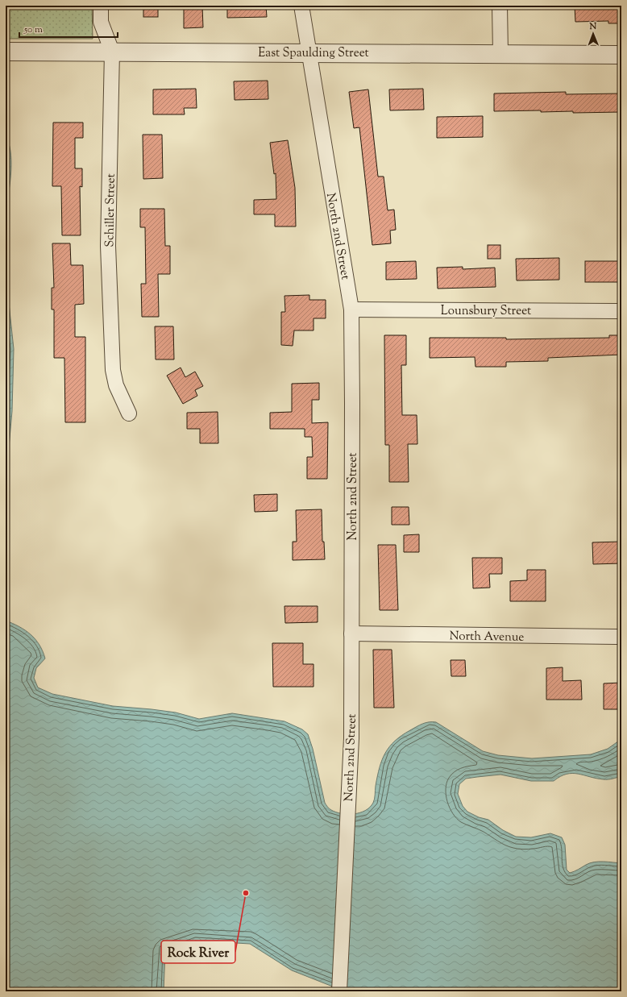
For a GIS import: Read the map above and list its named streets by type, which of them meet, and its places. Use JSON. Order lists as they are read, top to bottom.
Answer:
{
  "streets": {
    "street": [
      "East Spaulding Street",
      "Schiller Street",
      "North 2nd Street",
      "Lounsbury Street",
      "North Avenue"
    ]
  },
  "crossings": [
    ["East Spaulding Street", "Schiller Street"],
    ["East Spaulding Street", "North 2nd Street"],
    ["North 2nd Street", "Lounsbury Street"],
    ["North 2nd Street", "North Avenue"]
  ],
  "places": ["Rock River"],
  "scale_bar": "50 m",
  "north": "top"
}
